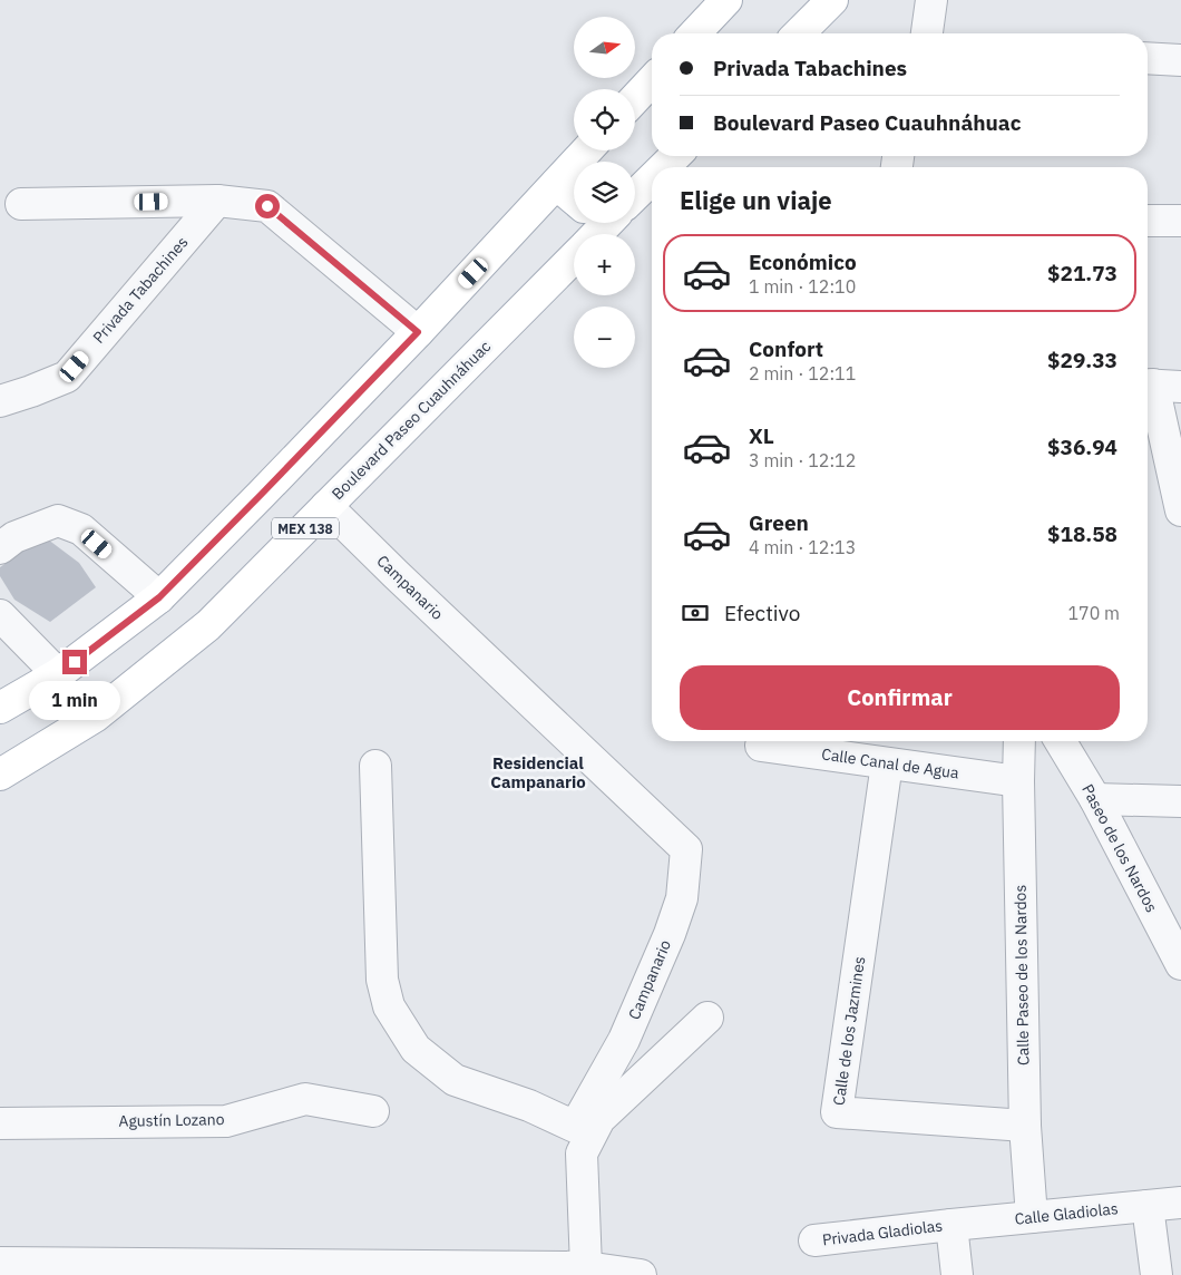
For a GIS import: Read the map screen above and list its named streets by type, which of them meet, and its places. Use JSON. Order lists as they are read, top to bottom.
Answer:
{
  "streets": {
    "main road": ["Boulevard Paseo Cuauhnáhuac", "MEX 138"],
    "street": [
      "Privada Tabachines",
      "Campanario",
      "Calle Canal de Agua",
      "Paseo de los Nardos",
      "Calle Paseo de los Nardos",
      "Calle de los Jazmines",
      "Agustín Lozano",
      "Calle Gladiolas",
      "Privada Gladiolas"
    ]
  },
  "crossings": [
    ["Boulevard Paseo Cuauhnáhuac", "Campanario"],
    ["Calle Canal de Agua", "Calle Paseo de los Nardos"],
    ["Calle Canal de Agua", "Calle de los Jazmines"],
    ["Calle Paseo de los Nardos", "Calle de los Jazmines"],
    ["Calle Paseo de los Nardos", "Calle Gladiolas"],
    ["Calle Gladiolas", "Privada Gladiolas"]
  ],
  "districts": ["Residencial Campanario"],
  "north": "right",
  "page": {
    "map_buttons": ["+", "−"],
    "banner": ["Privada Tabachines", "Boulevard Paseo Cuauhnáhuac"],
    "heading": "Elige un viaje",
    "list": [
      {
        "name": "Económico",
        "note": "1 min · 12:10",
        "value": "$21.73"
      },
      {
        "name": "Confort",
        "note": "2 min · 12:11",
        "value": "$29.33"
      },
      {
        "name": "XL",
        "note": "3 min · 12:12",
        "value": "$36.94"
      },
      {
        "name": "Green",
        "note": "4 min · 12:13",
        "value": "$18.58"
      }
    ],
    "pay": ["Efectivo", "170 m"],
    "buttons": "Confirmar",
    "bubble": "1 min"
  }
}
